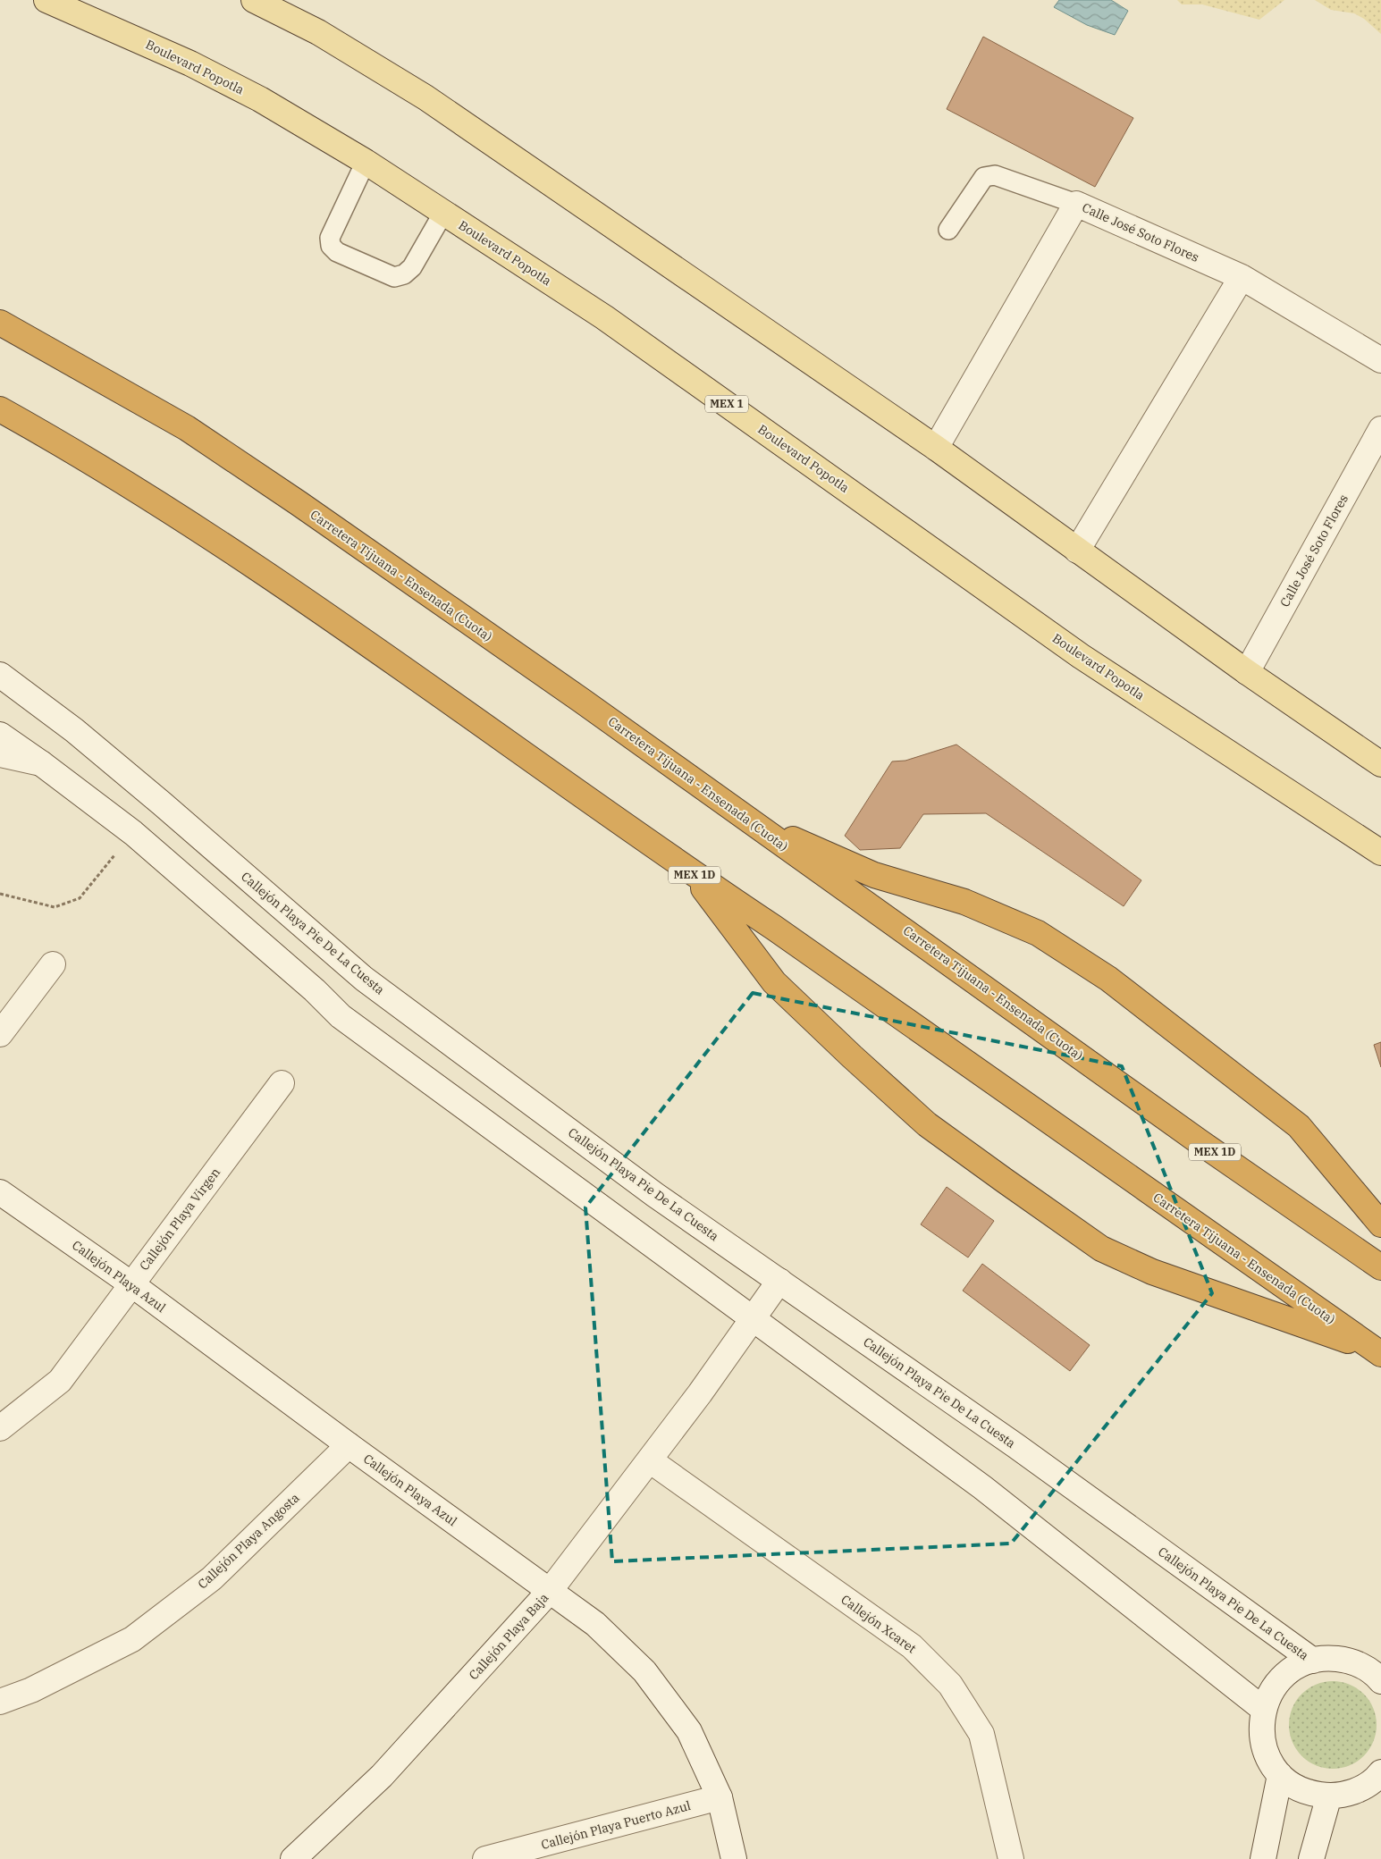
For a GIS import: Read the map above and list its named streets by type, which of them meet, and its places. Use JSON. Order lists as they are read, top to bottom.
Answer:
{
  "streets": {
    "highway": ["Carretera Tijuana - Ensenada (Cuota)", "MEX 1D"],
    "main road": ["Boulevard Popotla", "MEX 1"],
    "street": [
      "Calle José Soto Flores",
      "Callejón Playa Pie De La Cuesta",
      "Callejón Playa Virgen",
      "Callejón Playa Azul",
      "Callejón Playa Angosta",
      "Callejón Xcaret",
      "Callejón Playa Baja",
      "Callejón Playa Puerto Azul"
    ]
  },
  "crossings": [
    ["Callejón Playa Pie De La Cuesta", "Callejón Playa Baja"],
    ["Callejón Playa Virgen", "Callejón Playa Azul"],
    ["Callejón Playa Azul", "Callejón Playa Angosta"],
    ["Callejón Playa Azul", "Callejón Playa Baja"],
    ["Callejón Playa Azul", "Callejón Playa Puerto Azul"],
    ["Callejón Xcaret", "Callejón Playa Baja"]
  ]
}
